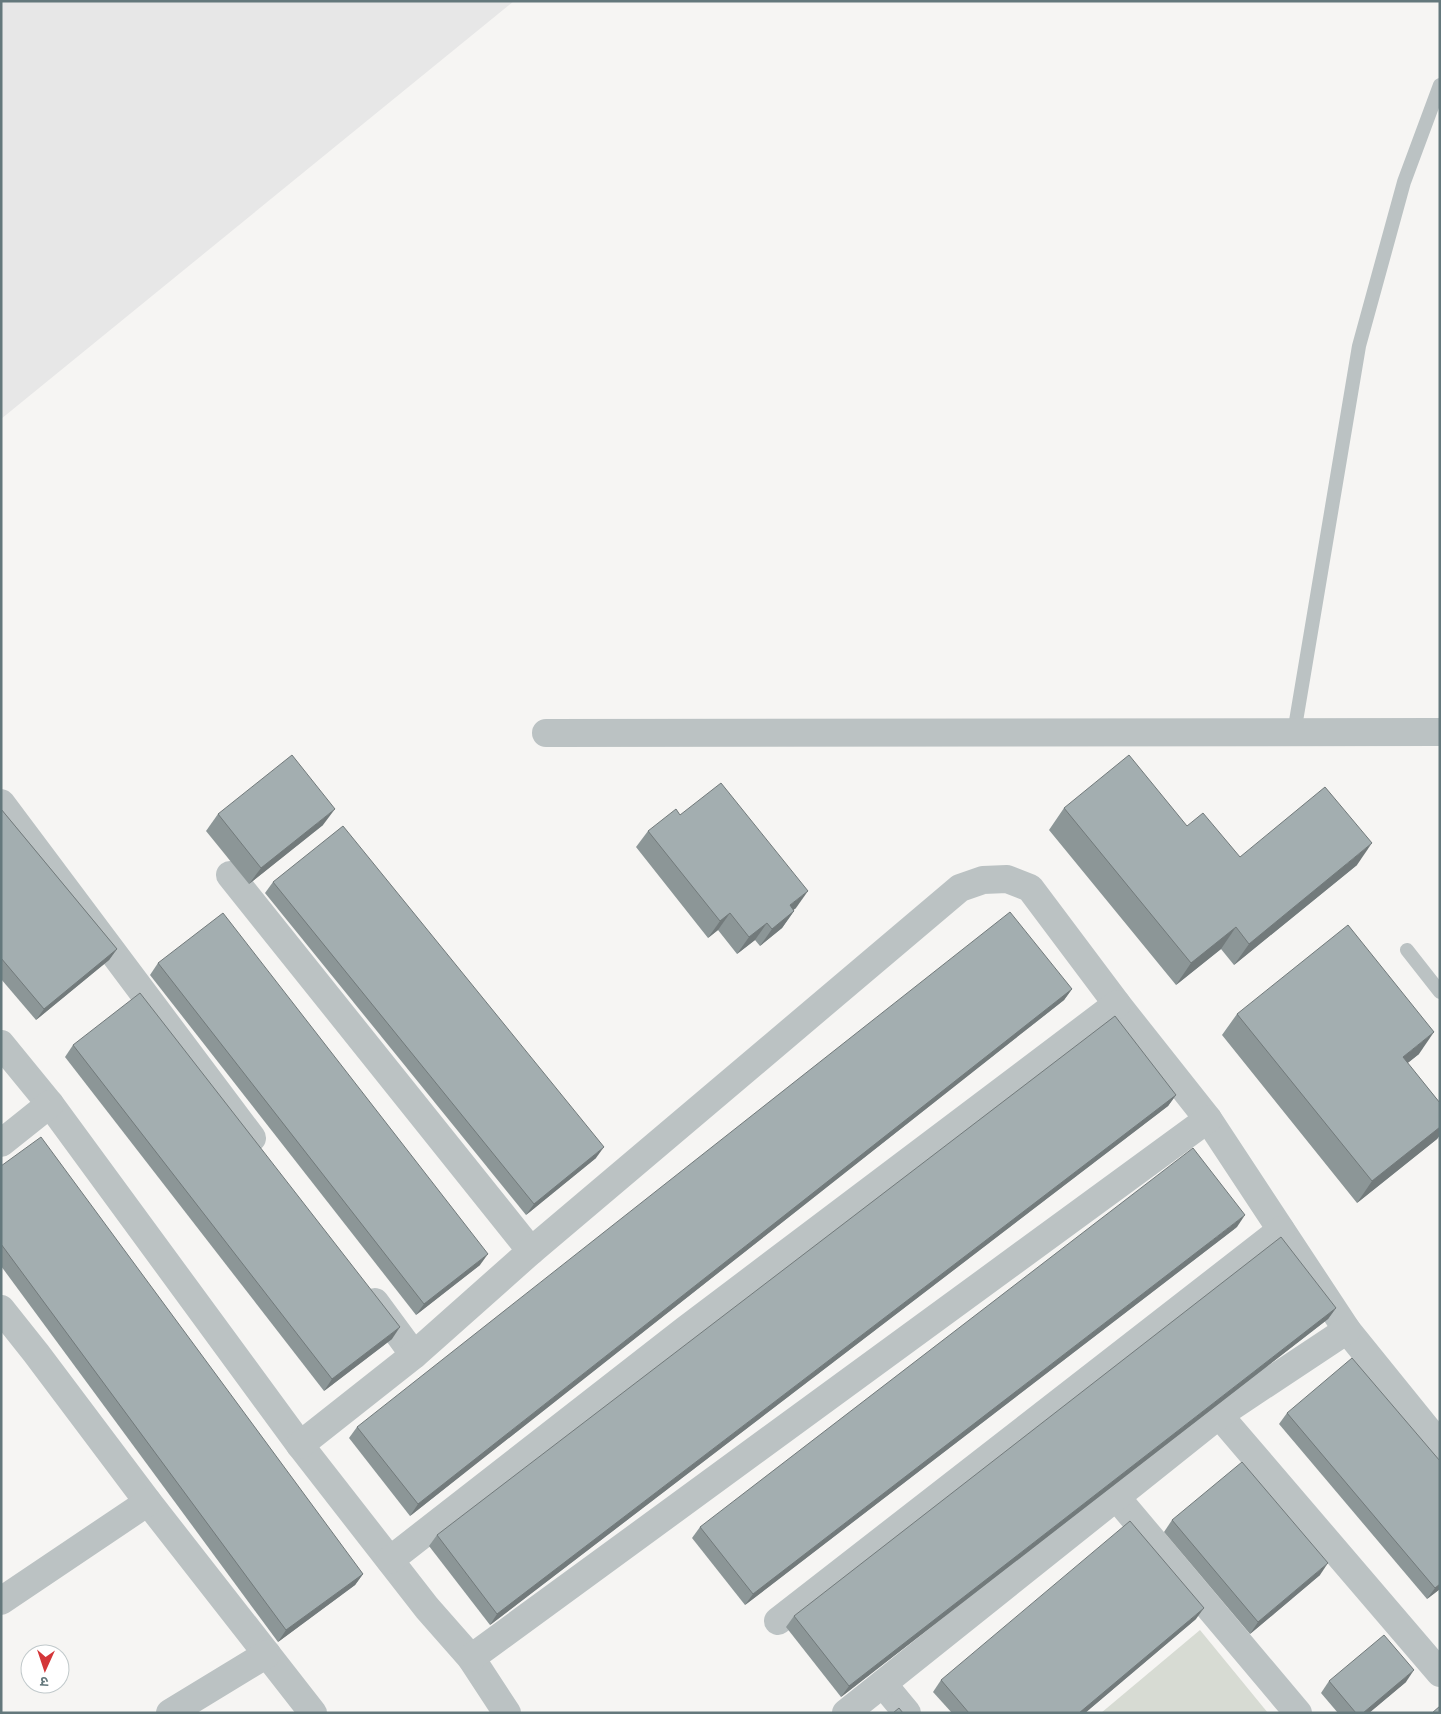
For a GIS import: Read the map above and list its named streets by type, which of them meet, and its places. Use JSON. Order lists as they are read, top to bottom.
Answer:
{
  "north": "bottom"
}
